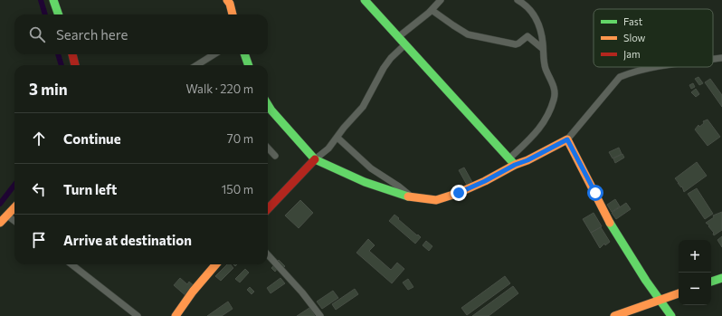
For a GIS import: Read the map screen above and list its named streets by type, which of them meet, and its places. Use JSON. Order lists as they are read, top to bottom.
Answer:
{
  "legend": ["Fast", "Slow", "Jam"],
  "page": {
    "search": "Search here",
    "heading": ["3 min", "Walk · 220 m"],
    "list": [
      ["Continue", "70 m"],
      ["Turn left", "150 m"],
      "Arrive at destination"
    ],
    "map_buttons": ["+", "−"]
  }
}
